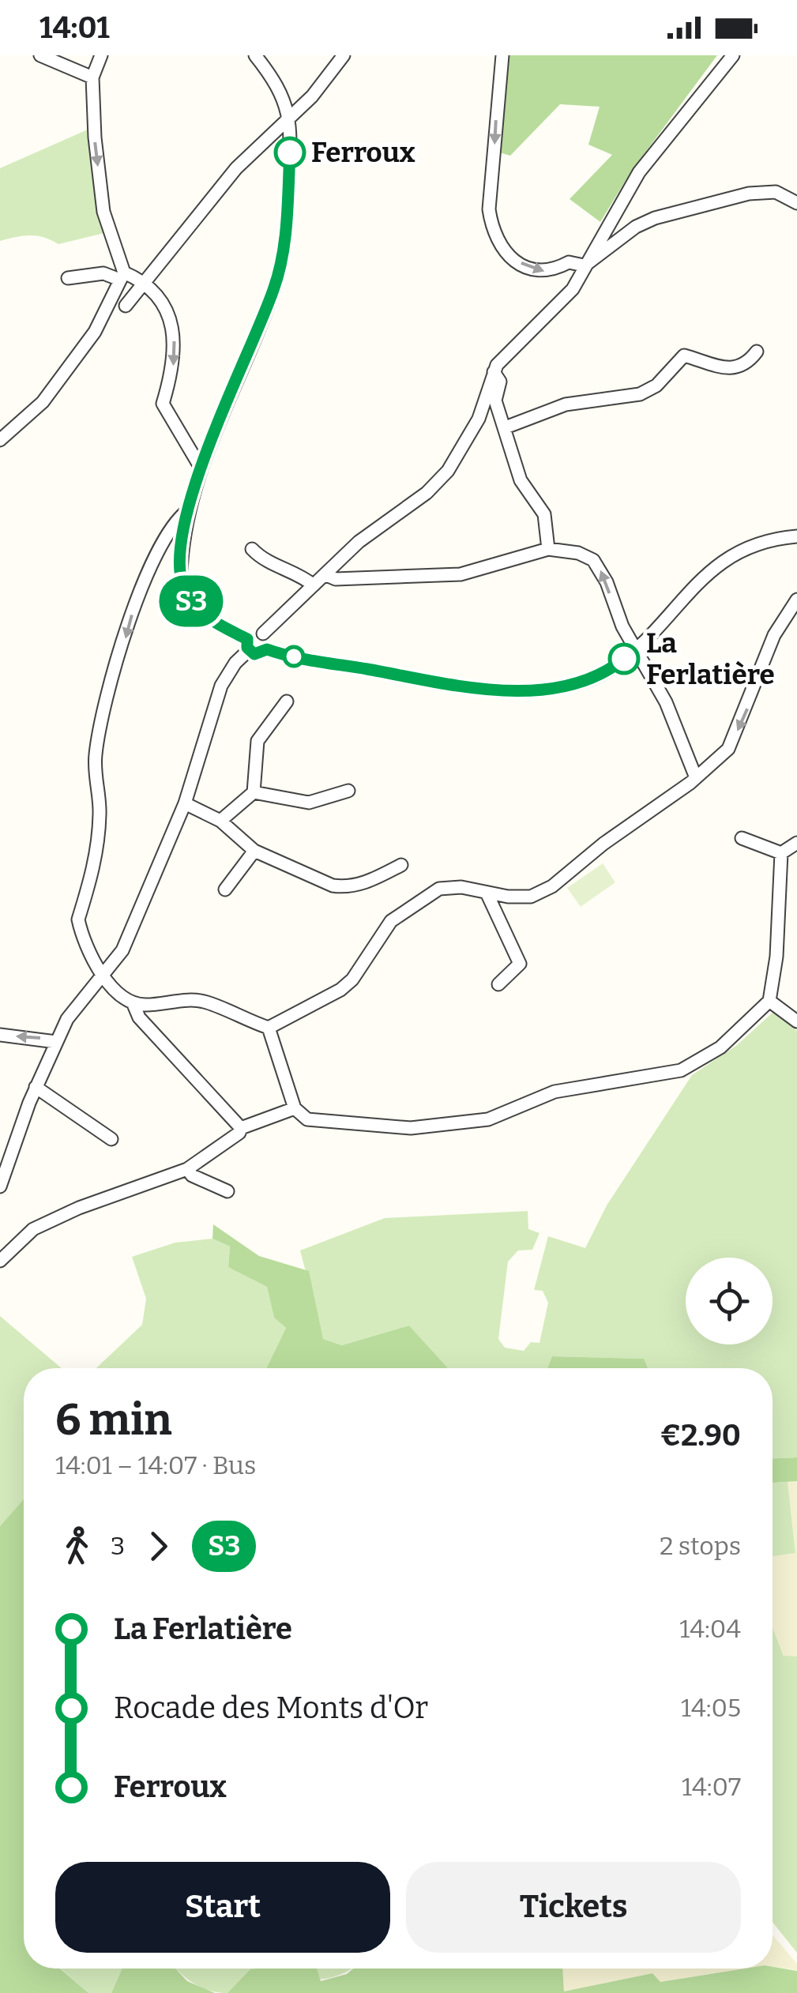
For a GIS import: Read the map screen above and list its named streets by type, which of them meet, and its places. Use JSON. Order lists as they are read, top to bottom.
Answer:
{
  "places": ["Ferroux", "La Ferlatière"],
  "lines": ["bus line S3"],
  "page": {
    "status": "14:01",
    "on_map": "S3",
    "heading": ["6 min", "14:01 – 14:07 · Bus", "€2.90"],
    "legs": ["3", "S3", "2 stops"],
    "list": [
      {
        "name": "La Ferlatière",
        "value": "14:04"
      },
      {
        "name": "Rocade des Monts d'Or",
        "value": "14:05"
      },
      {
        "name": "Ferroux",
        "value": "14:07"
      }
    ],
    "buttons": ["Start", "Tickets"]
  }
}
